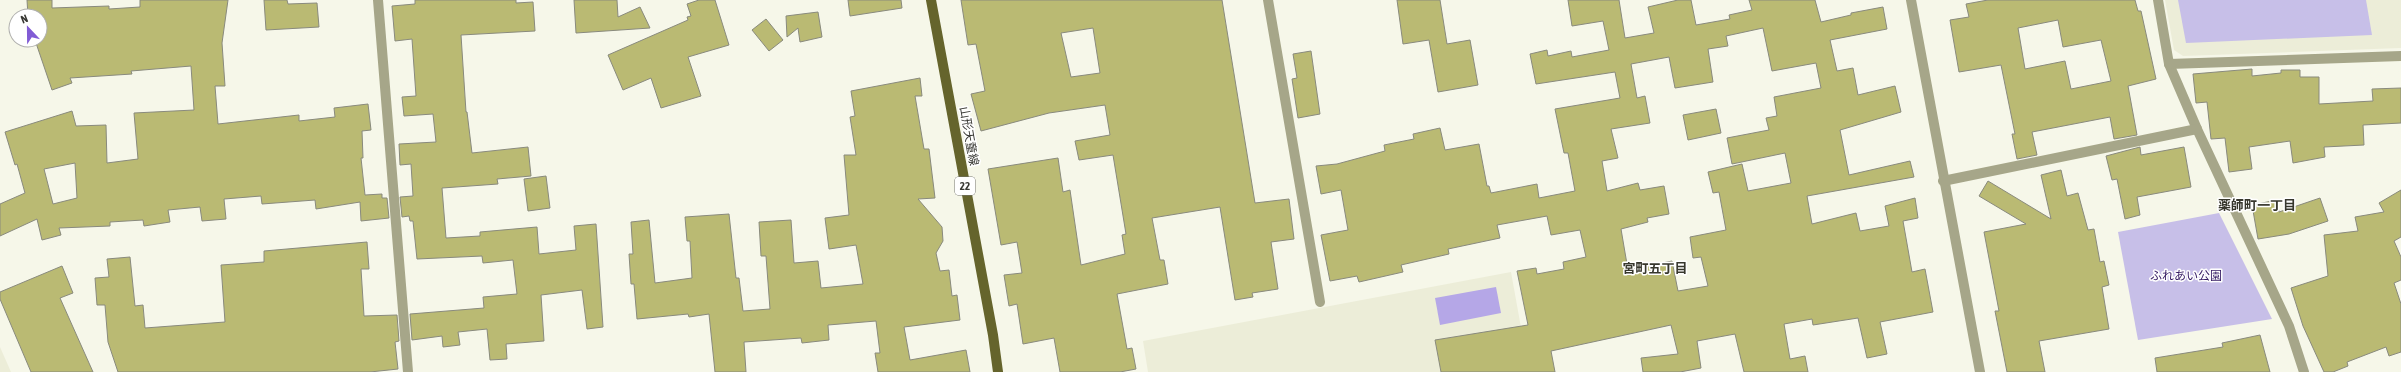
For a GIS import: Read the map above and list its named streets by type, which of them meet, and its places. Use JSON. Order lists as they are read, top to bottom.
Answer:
{
  "streets": {
    "main road": ["山形天童線", "22"]
  },
  "districts": ["薬師町一丁目", "宮町五丁目"],
  "parks": ["ふれあい公園"],
  "north": "top"
}
